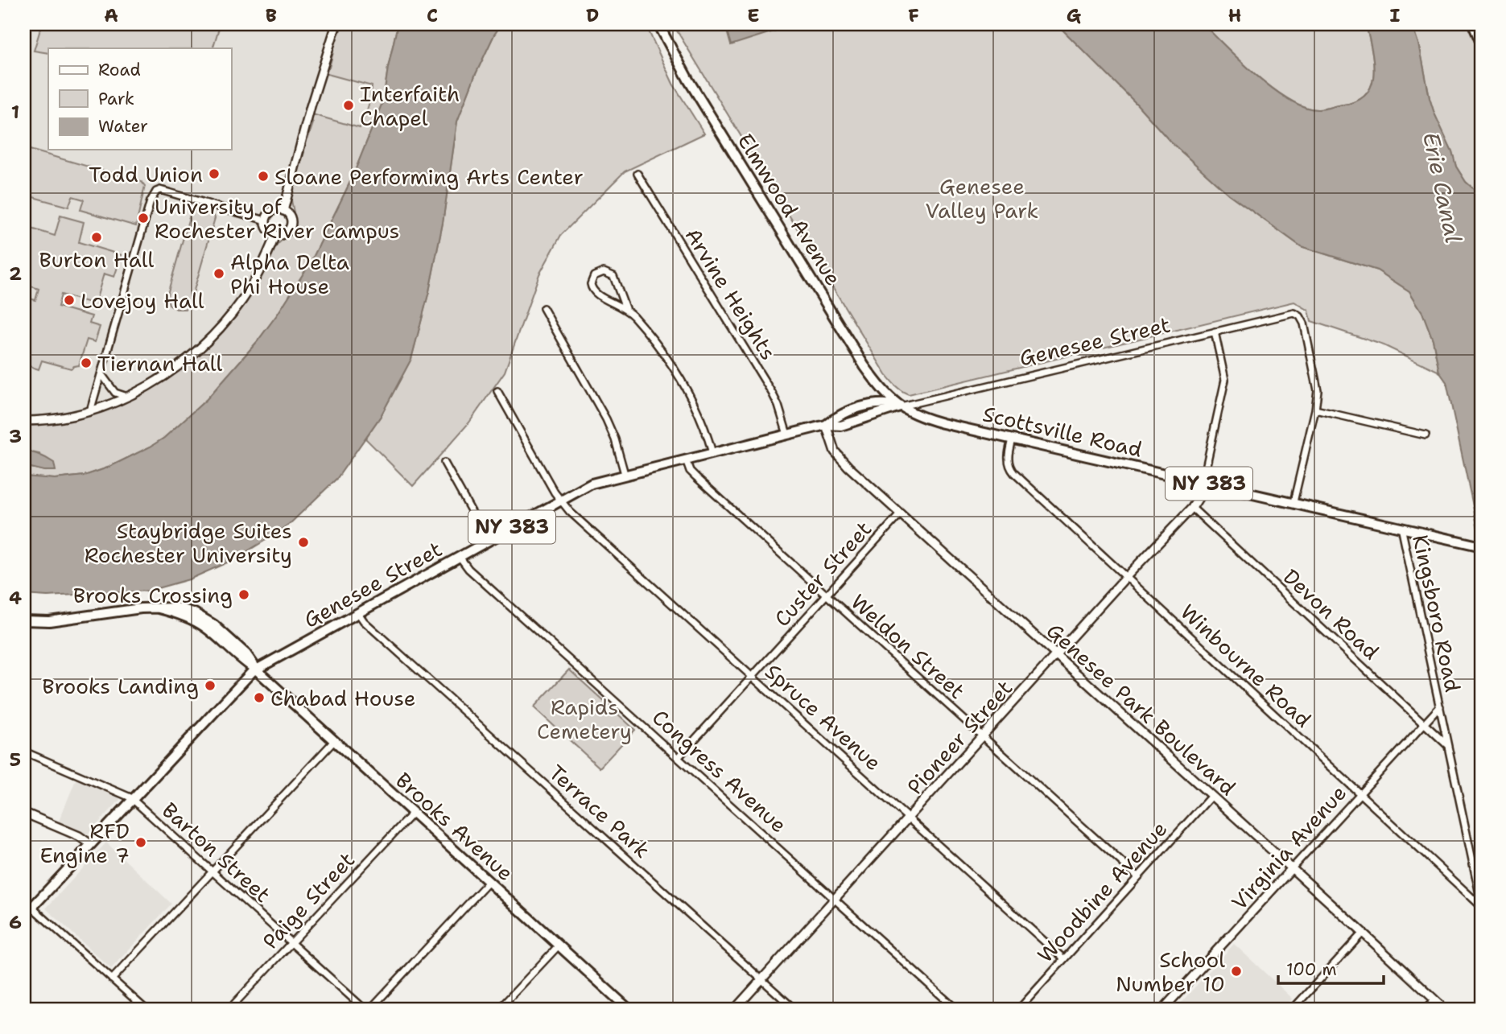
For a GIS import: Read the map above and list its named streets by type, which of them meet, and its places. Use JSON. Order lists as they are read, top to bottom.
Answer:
{
  "streets": {
    "main road": [
      "Elmwood Avenue",
      "Genesee Street",
      "Scottsville Road",
      "NY 383",
      "Brooks Avenue"
    ],
    "street": [
      "Arvine Heights",
      "Custer Street",
      "Kingsboro Road",
      "Devon Road",
      "Weldon Street",
      "Winbourne Road",
      "Genesee Park Boulevard",
      "Spruce Avenue",
      "Pioneer Street",
      "Congress Avenue",
      "Terrace Park",
      "Virginia Avenue",
      "Barton Street",
      "Woodbine Avenue",
      "Paige Street"
    ]
  },
  "crossings": [
    ["Elmwood Avenue", "Genesee Street"],
    ["Elmwood Avenue", "Scottsville Road"],
    ["Arvine Heights", "Genesee Street"],
    ["Genesee Street", "Scottsville Road"],
    ["Genesee Street", "Weldon Street"],
    ["Genesee Street", "Genesee Park Boulevard"],
    ["Genesee Street", "Spruce Avenue"],
    ["Genesee Street", "Congress Avenue"],
    ["Genesee Street", "Terrace Park"],
    ["Genesee Street", "Brooks Avenue"],
    ["Genesee Street", "Barton Street"],
    ["Scottsville Road", "Kingsboro Road"],
    ["Scottsville Road", "Winbourne Road"],
    ["Scottsville Road", "Pioneer Street"],
    ["Custer Street", "Weldon Street"],
    ["Custer Street", "Genesee Park Boulevard"],
    ["Custer Street", "Spruce Avenue"],
    ["Custer Street", "Congress Avenue"],
    ["Kingsboro Road", "Devon Road"],
    ["Kingsboro Road", "Winbourne Road"],
    ["Kingsboro Road", "Virginia Avenue"],
    ["Devon Road", "Pioneer Street"],
    ["Devon Road", "Virginia Avenue"],
    ["Weldon Street", "Pioneer Street"],
    ["Weldon Street", "Woodbine Avenue"],
    ["Winbourne Road", "Pioneer Street"],
    ["Winbourne Road", "Virginia Avenue"],
    ["Genesee Park Boulevard", "Pioneer Street"],
    ["Genesee Park Boulevard", "Virginia Avenue"],
    ["Genesee Park Boulevard", "Woodbine Avenue"],
    ["Spruce Avenue", "Pioneer Street"],
    ["Spruce Avenue", "Woodbine Avenue"],
    ["Pioneer Street", "Congress Avenue"],
    ["Pioneer Street", "Terrace Park"],
    ["Brooks Avenue", "Paige Street"],
    ["Barton Street", "Paige Street"]
  ],
  "water": ["Erie Canal"],
  "parks": ["Genesee Valley Park", "Rapids Cemetery"],
  "places": [
    "Interfaith Chapel",
    "Todd Union",
    "Sloane Performing Arts Center",
    "University of Rochester River Campus",
    "Burton Hall",
    "Alpha Delta Phi House",
    "Lovejoy Hall",
    "Tiernan Hall",
    "Staybridge Suites Rochester University",
    "Brooks Crossing",
    "Brooks Landing",
    "Chabad House",
    "RFD Engine 7",
    "School Number 10"
  ],
  "legend": ["Road", "Park", "Water"],
  "scale_bar": "100 m",
  "grid": {
    "columns": [
      "A",
      "B",
      "C",
      "D",
      "E",
      "F",
      "G",
      "H",
      "I"
    ],
    "rows": [
      "1",
      "2",
      "3",
      "4",
      "5",
      "6"
    ]
  }
}
